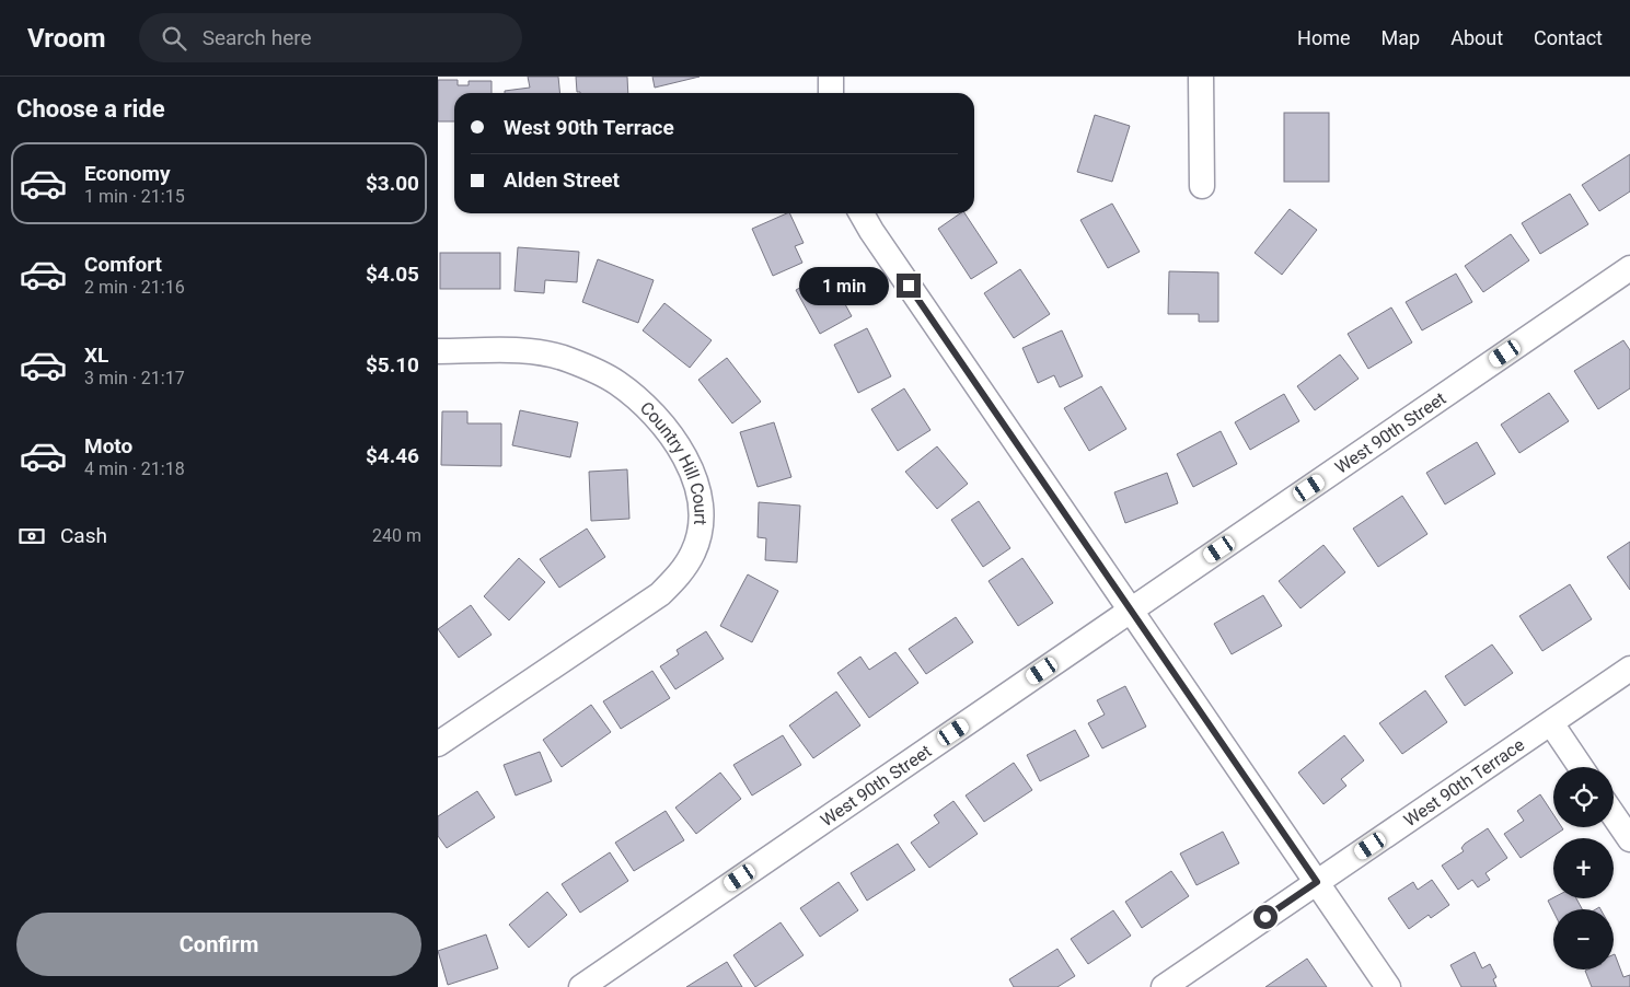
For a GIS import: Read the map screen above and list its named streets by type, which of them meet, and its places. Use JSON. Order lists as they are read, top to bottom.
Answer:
{
  "streets": {
    "street": ["West 90th Street", "Country Hill Court", "West 90th Terrace"]
  },
  "page": {
    "header": "Vroom",
    "search": "Search here",
    "nav": [
      "Home",
      "Map",
      "About",
      "Contact"
    ],
    "heading": "Choose a ride",
    "banner": ["West 90th Terrace", "Alden Street"],
    "list": [
      {
        "name": "Economy",
        "note": "1 min · 21:15",
        "value": "$3.00"
      },
      {
        "name": "Comfort",
        "note": "2 min · 21:16",
        "value": "$4.05"
      },
      {
        "name": "XL",
        "note": "3 min · 21:17",
        "value": "$5.10"
      },
      {
        "name": "Moto",
        "note": "4 min · 21:18",
        "value": "$4.46"
      }
    ],
    "bubble": "1 min",
    "pay": ["Cash", "240 m"],
    "map_buttons": ["+", "−"],
    "buttons": "Confirm"
  }
}
